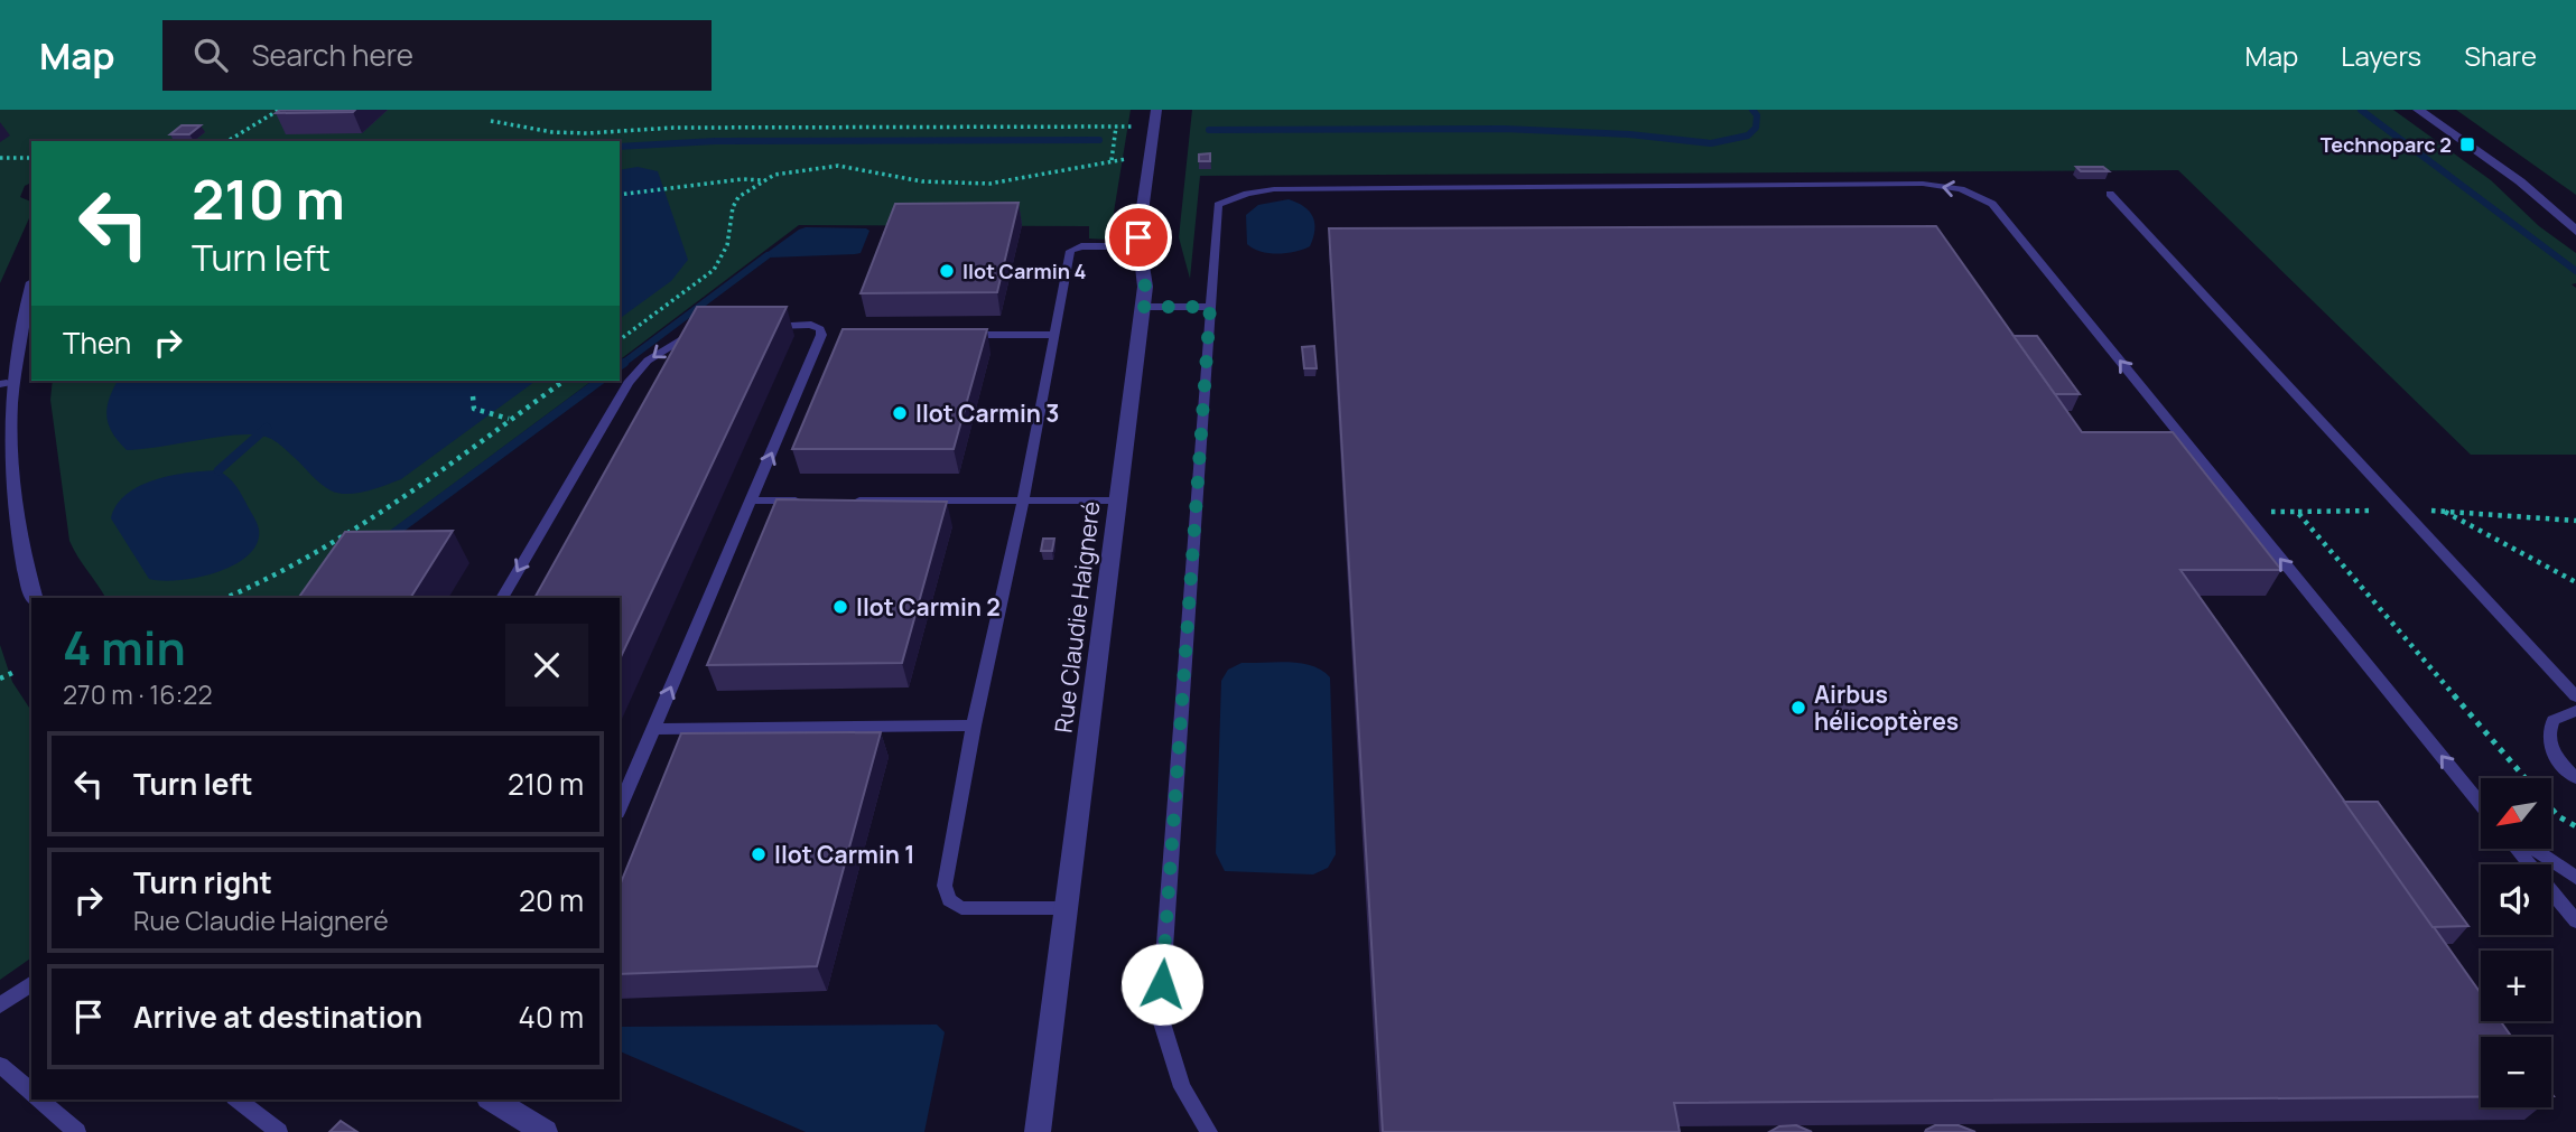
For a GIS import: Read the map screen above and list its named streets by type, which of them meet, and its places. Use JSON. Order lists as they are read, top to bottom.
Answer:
{
  "streets": {
    "street": ["Rue Claudie Haigneré"]
  },
  "places": {
    "transit": ["Technoparc 2"],
    "other": [
      "Ilot Carmin 4",
      "Ilot Carmin 3",
      "Ilot Carmin 2",
      "Airbus hélicoptères",
      "Ilot Carmin 1"
    ]
  },
  "north": "bottom left",
  "page": {
    "header": "Map",
    "search": "Search here",
    "nav": ["Map", "Layers", "Share"],
    "turn": ["210 m", "Turn left"],
    "then": "Then",
    "heading": ["4 min", "270 m · 16:22"],
    "list": [
      {
        "name": "Turn left",
        "value": "210 m"
      },
      {
        "name": "Turn right",
        "note": "Rue Claudie Haigneré",
        "value": "20 m"
      },
      {
        "name": "Arrive at destination",
        "value": "40 m"
      }
    ],
    "map_buttons": ["+", "−"]
  }
}
